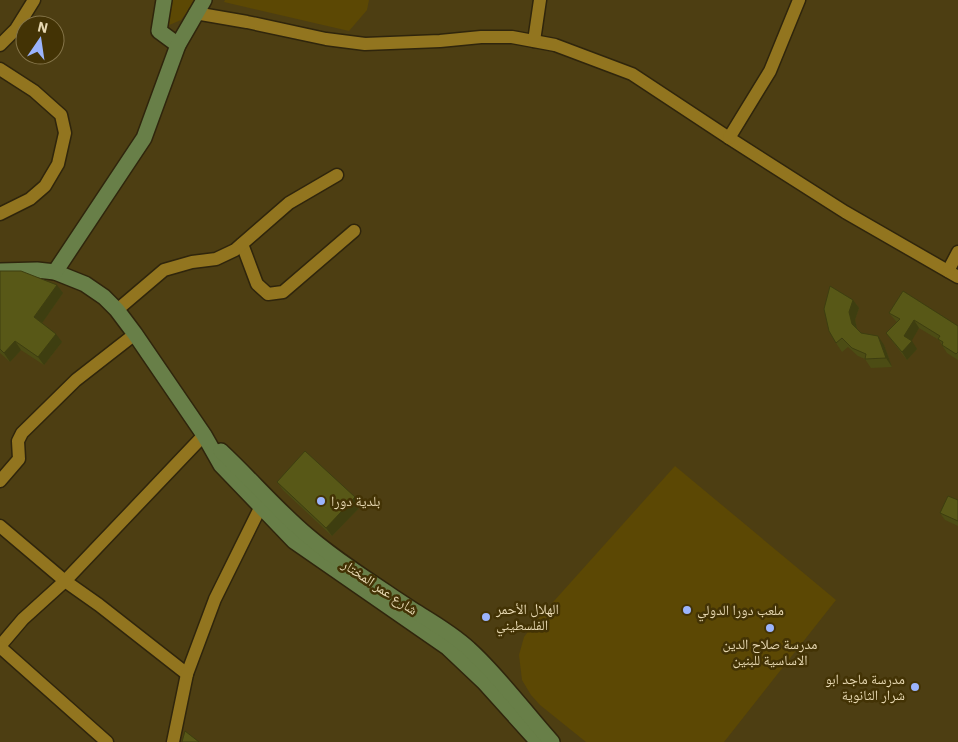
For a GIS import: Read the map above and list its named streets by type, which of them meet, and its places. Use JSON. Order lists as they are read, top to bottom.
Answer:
{
  "streets": {
    "main road": ["شارع عمر المختار"]
  },
  "places": [
    "بلدية دورا",
    "ملعب دورا الدولي",
    "الهلال الأحمر الفلسطيني",
    "مدرسة صلاح الدين الاساسية للبنين",
    "مدرسة ماجد ابو شرار الثانوية"
  ],
  "north": "top"
}
